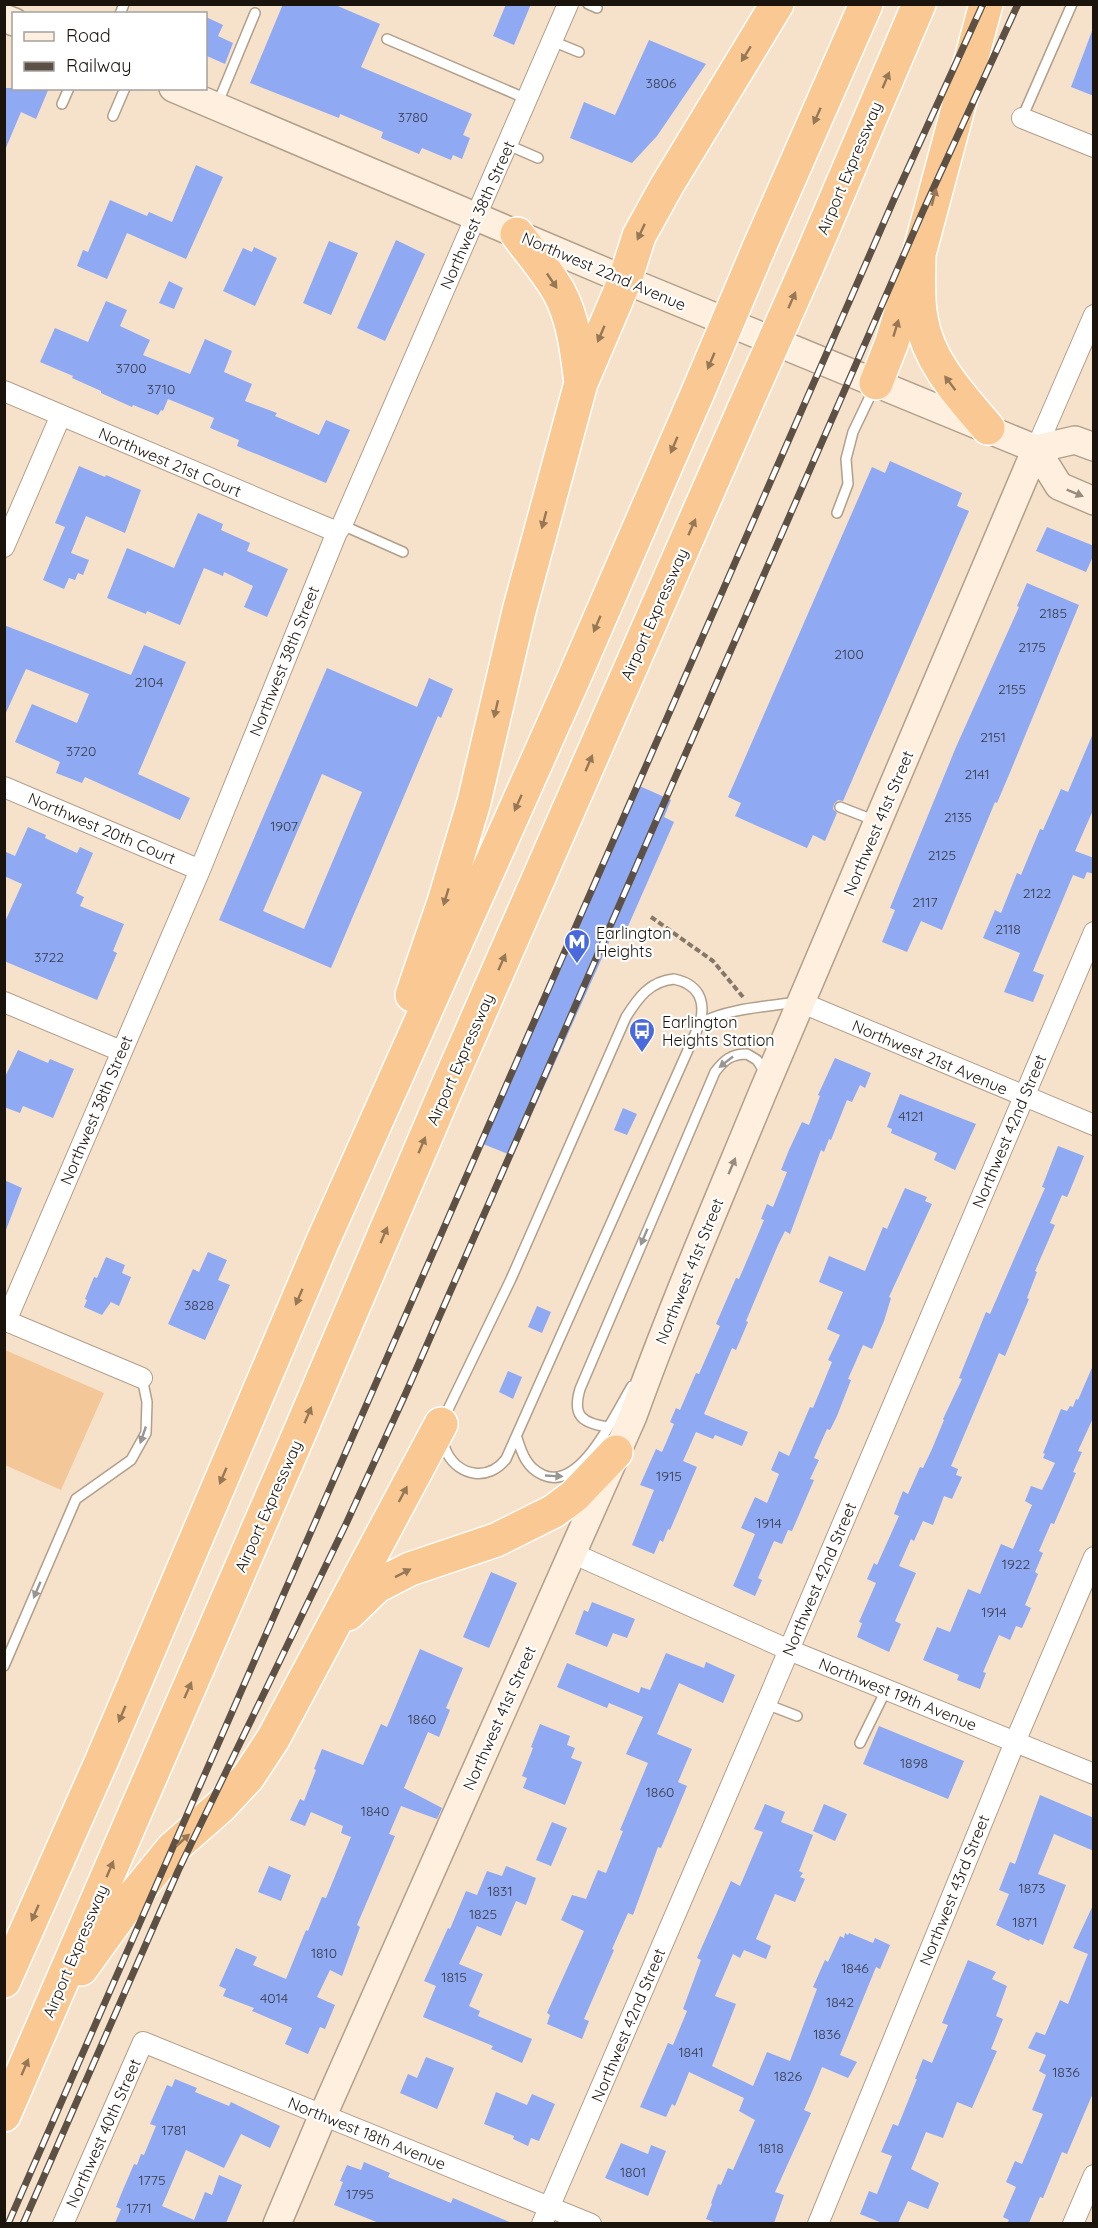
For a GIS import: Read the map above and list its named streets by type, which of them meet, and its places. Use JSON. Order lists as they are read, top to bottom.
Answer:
{
  "streets": {
    "highway": ["Airport Expressway"],
    "main road": ["Northwest 22nd Avenue", "Northwest 41st Street"],
    "street": [
      "Northwest 38th Street",
      "Northwest 21st Court",
      "Northwest 20th Court",
      "Northwest 21st Avenue",
      "Northwest 42nd Street",
      "Northwest 19th Avenue",
      "Northwest 43rd Street",
      "Northwest 40th Street",
      "Northwest 18th Avenue"
    ]
  },
  "crossings": [
    ["Northwest 38th Street", "Northwest 22nd Avenue"],
    ["Northwest 38th Street", "Northwest 21st Court"],
    ["Northwest 38th Street", "Northwest 20th Court"],
    ["Northwest 22nd Avenue", "Northwest 41st Street"],
    ["Northwest 41st Street", "Northwest 21st Avenue"],
    ["Northwest 41st Street", "Northwest 19th Avenue"],
    ["Northwest 41st Street", "Northwest 18th Avenue"],
    ["Northwest 21st Avenue", "Northwest 42nd Street"],
    ["Northwest 42nd Street", "Northwest 19th Avenue"],
    ["Northwest 42nd Street", "Northwest 18th Avenue"],
    ["Northwest 19th Avenue", "Northwest 43rd Street"],
    ["Northwest 40th Street", "Northwest 18th Avenue"]
  ],
  "places": {
    "metro station": ["Earlington Heights"],
    "bus stop": ["Earlington Heights Station"]
  },
  "house_numbers": [
    "3806",
    "3780",
    "3700",
    "3710",
    "2185",
    "2175",
    "2100",
    "2104",
    "2155",
    "2151",
    "3720",
    "2141",
    "2135",
    "1907",
    "2125",
    "2122",
    "2117",
    "2118",
    "3722",
    "4121",
    "3828",
    "1915",
    "1914",
    "1922",
    "1914",
    "1860",
    "1898",
    "1860",
    "1840",
    "1873",
    "1831",
    "1825",
    "1871",
    "1810",
    "1846",
    "1815",
    "4014",
    "1842",
    "1836",
    "1841",
    "1836",
    "1826",
    "1781",
    "1818",
    "1801",
    "1775",
    "1795",
    "1771"
  ],
  "legend": ["Road", "Railway"]
}
